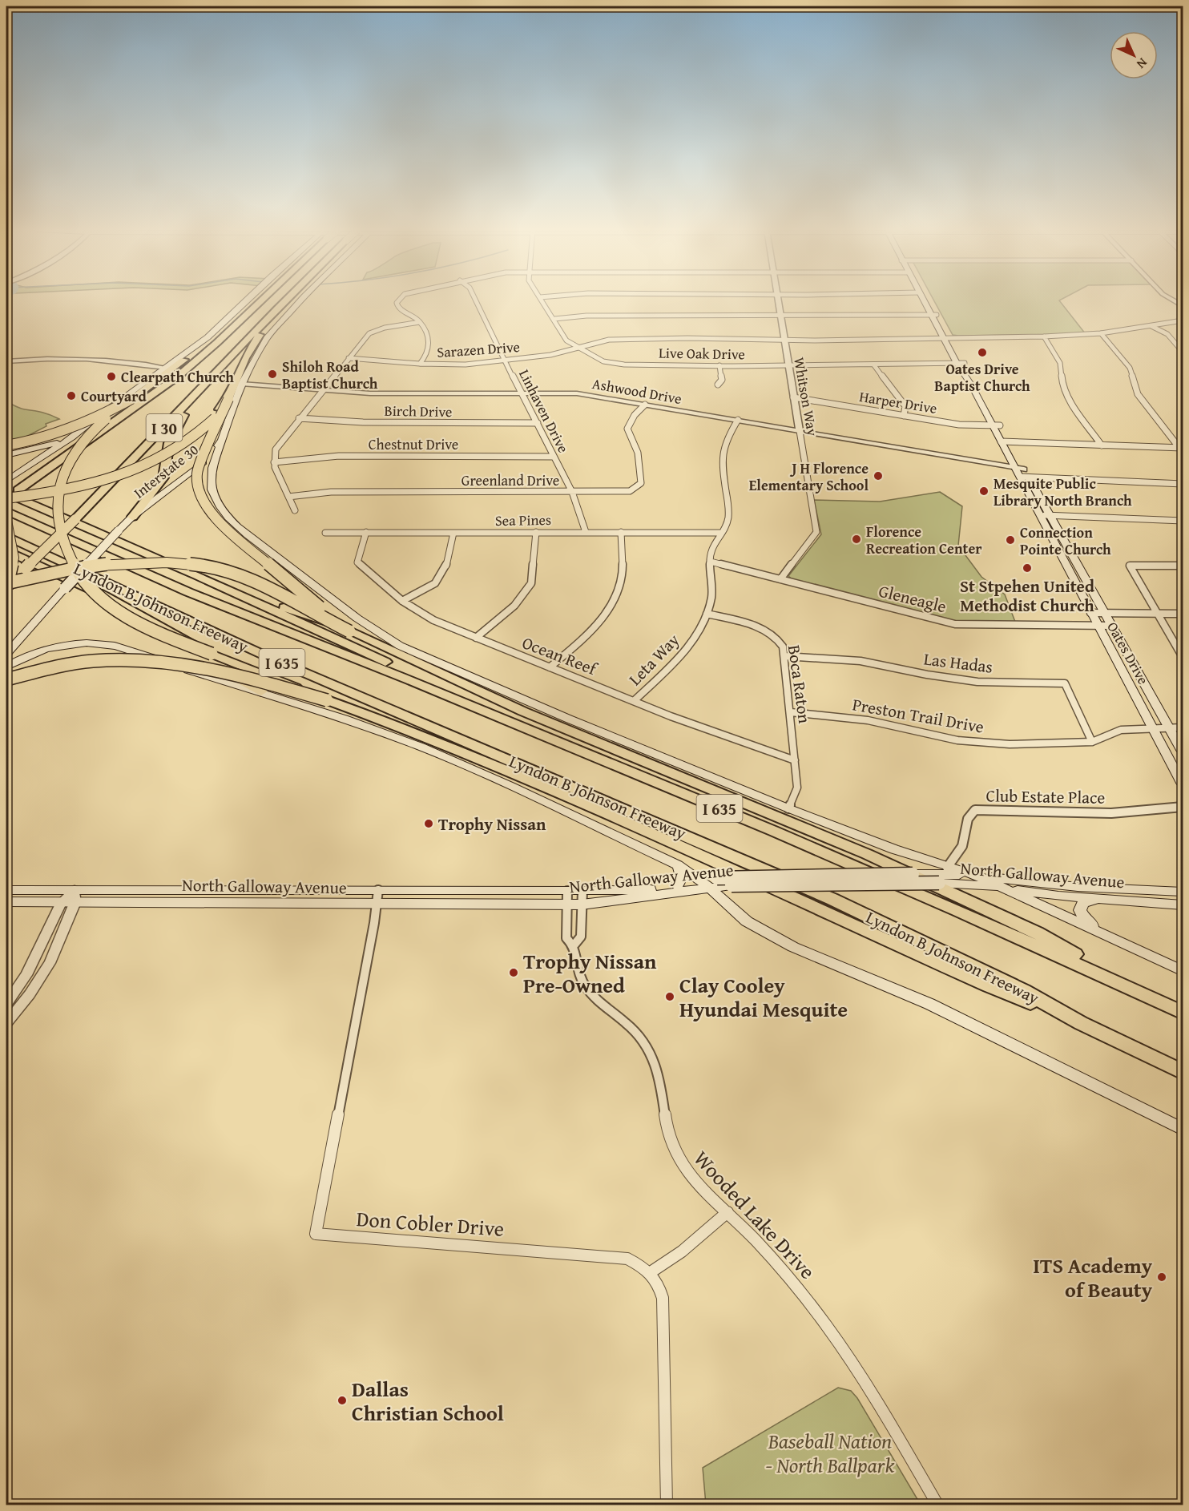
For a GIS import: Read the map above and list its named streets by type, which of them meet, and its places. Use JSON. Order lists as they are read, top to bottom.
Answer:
{
  "streets": {
    "highway": ["I 30", "Lyndon B Johnson Freeway", "I 635"],
    "main road": ["Interstate 30", "Oates Drive", "North Galloway Avenue"],
    "street": [
      "Sarazen Drive",
      "Live Oak Drive",
      "Ashwood Drive",
      "Whitson Way",
      "Harper Drive",
      "Birch Drive",
      "Linhaven Drive",
      "Chestnut Drive",
      "Greenland Drive",
      "Sea Pines",
      "Gleneagle",
      "Ocean Reef",
      "Leta Way",
      "Las Hadas",
      "Boca Raton",
      "Preston Trail Drive",
      "Club Estate Place",
      "Wooded Lake Drive",
      "Don Cobler Drive"
    ]
  },
  "crossings": [
    ["Sarazen Drive", "Live Oak Drive"],
    ["Sarazen Drive", "Whitson Way"],
    ["Sarazen Drive", "Linhaven Drive"],
    ["Sarazen Drive", "Oates Drive"],
    ["Live Oak Drive", "Whitson Way"],
    ["Live Oak Drive", "Oates Drive"],
    ["Ashwood Drive", "Whitson Way"],
    ["Ashwood Drive", "Linhaven Drive"],
    ["Ashwood Drive", "Interstate 30"],
    ["Ashwood Drive", "Greenland Drive"],
    ["Ashwood Drive", "Oates Drive"],
    ["Ashwood Drive", "Leta Way"],
    ["Whitson Way", "Harper Drive"],
    ["Whitson Way", "Gleneagle"],
    ["Harper Drive", "Oates Drive"],
    ["Birch Drive", "Linhaven Drive"],
    ["Linhaven Drive", "Chestnut Drive"],
    ["Linhaven Drive", "Greenland Drive"],
    ["Linhaven Drive", "Sea Pines"],
    ["Sea Pines", "Ocean Reef"],
    ["Sea Pines", "Leta Way"],
    ["Gleneagle", "Oates Drive"],
    ["Gleneagle", "Leta Way"],
    ["Lyndon B Johnson Freeway", "North Galloway Avenue"],
    ["Oates Drive", "Preston Trail Drive"],
    ["Ocean Reef", "Leta Way"],
    ["Ocean Reef", "Boca Raton"],
    ["Leta Way", "Boca Raton"],
    ["Las Hadas", "Boca Raton"],
    ["Las Hadas", "Preston Trail Drive"],
    ["Boca Raton", "Preston Trail Drive"],
    ["North Galloway Avenue", "Wooded Lake Drive"],
    ["North Galloway Avenue", "Don Cobler Drive"]
  ],
  "parks": ["Baseball Nation - North Ballpark"],
  "places": [
    "Oates Drive Baptist Church",
    "Shiloh Road Baptist Church",
    "Clearpath Church",
    "Courtyard",
    "J H Florence Elementary School",
    "Mesquite Public Library North Branch",
    "Florence Recreation Center",
    "Connection Pointe Church",
    "St Stpehen United Methodist Church",
    "Trophy Nissan",
    "Trophy Nissan Pre-Owned",
    "Clay Cooley Hyundai Mesquite",
    "ITS Academy of Beauty",
    "Dallas Christian School"
  ],
  "north": "bottom right"
}
